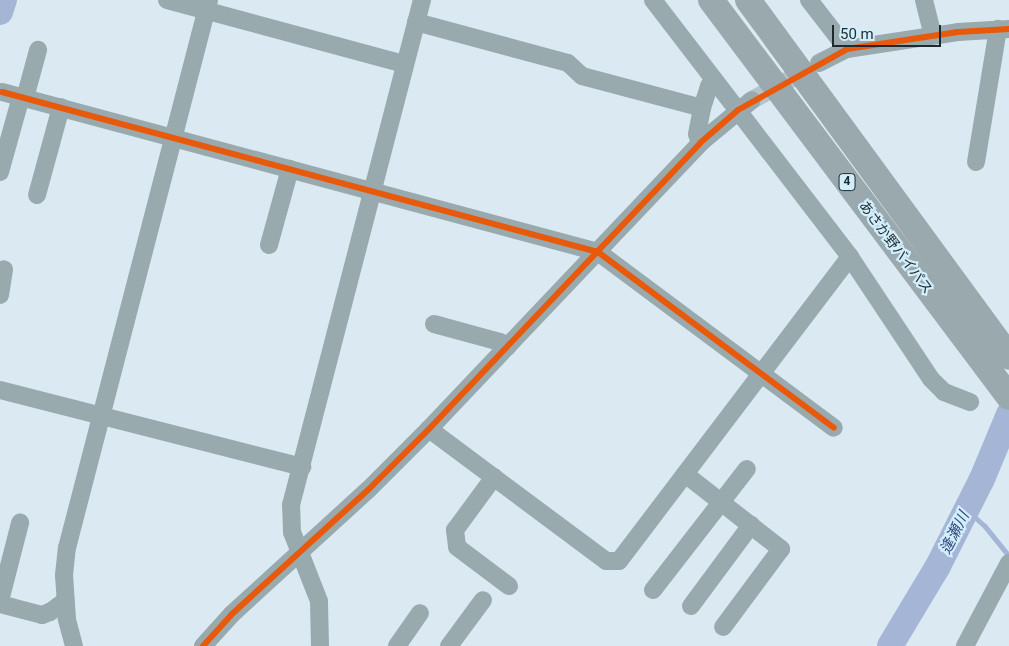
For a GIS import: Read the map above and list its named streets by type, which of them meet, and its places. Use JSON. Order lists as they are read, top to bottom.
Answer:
{
  "streets": {
    "highway": ["4", "あさか野バイパス"]
  },
  "water": ["逢瀬川"],
  "scale_bar": "50 m"
}
